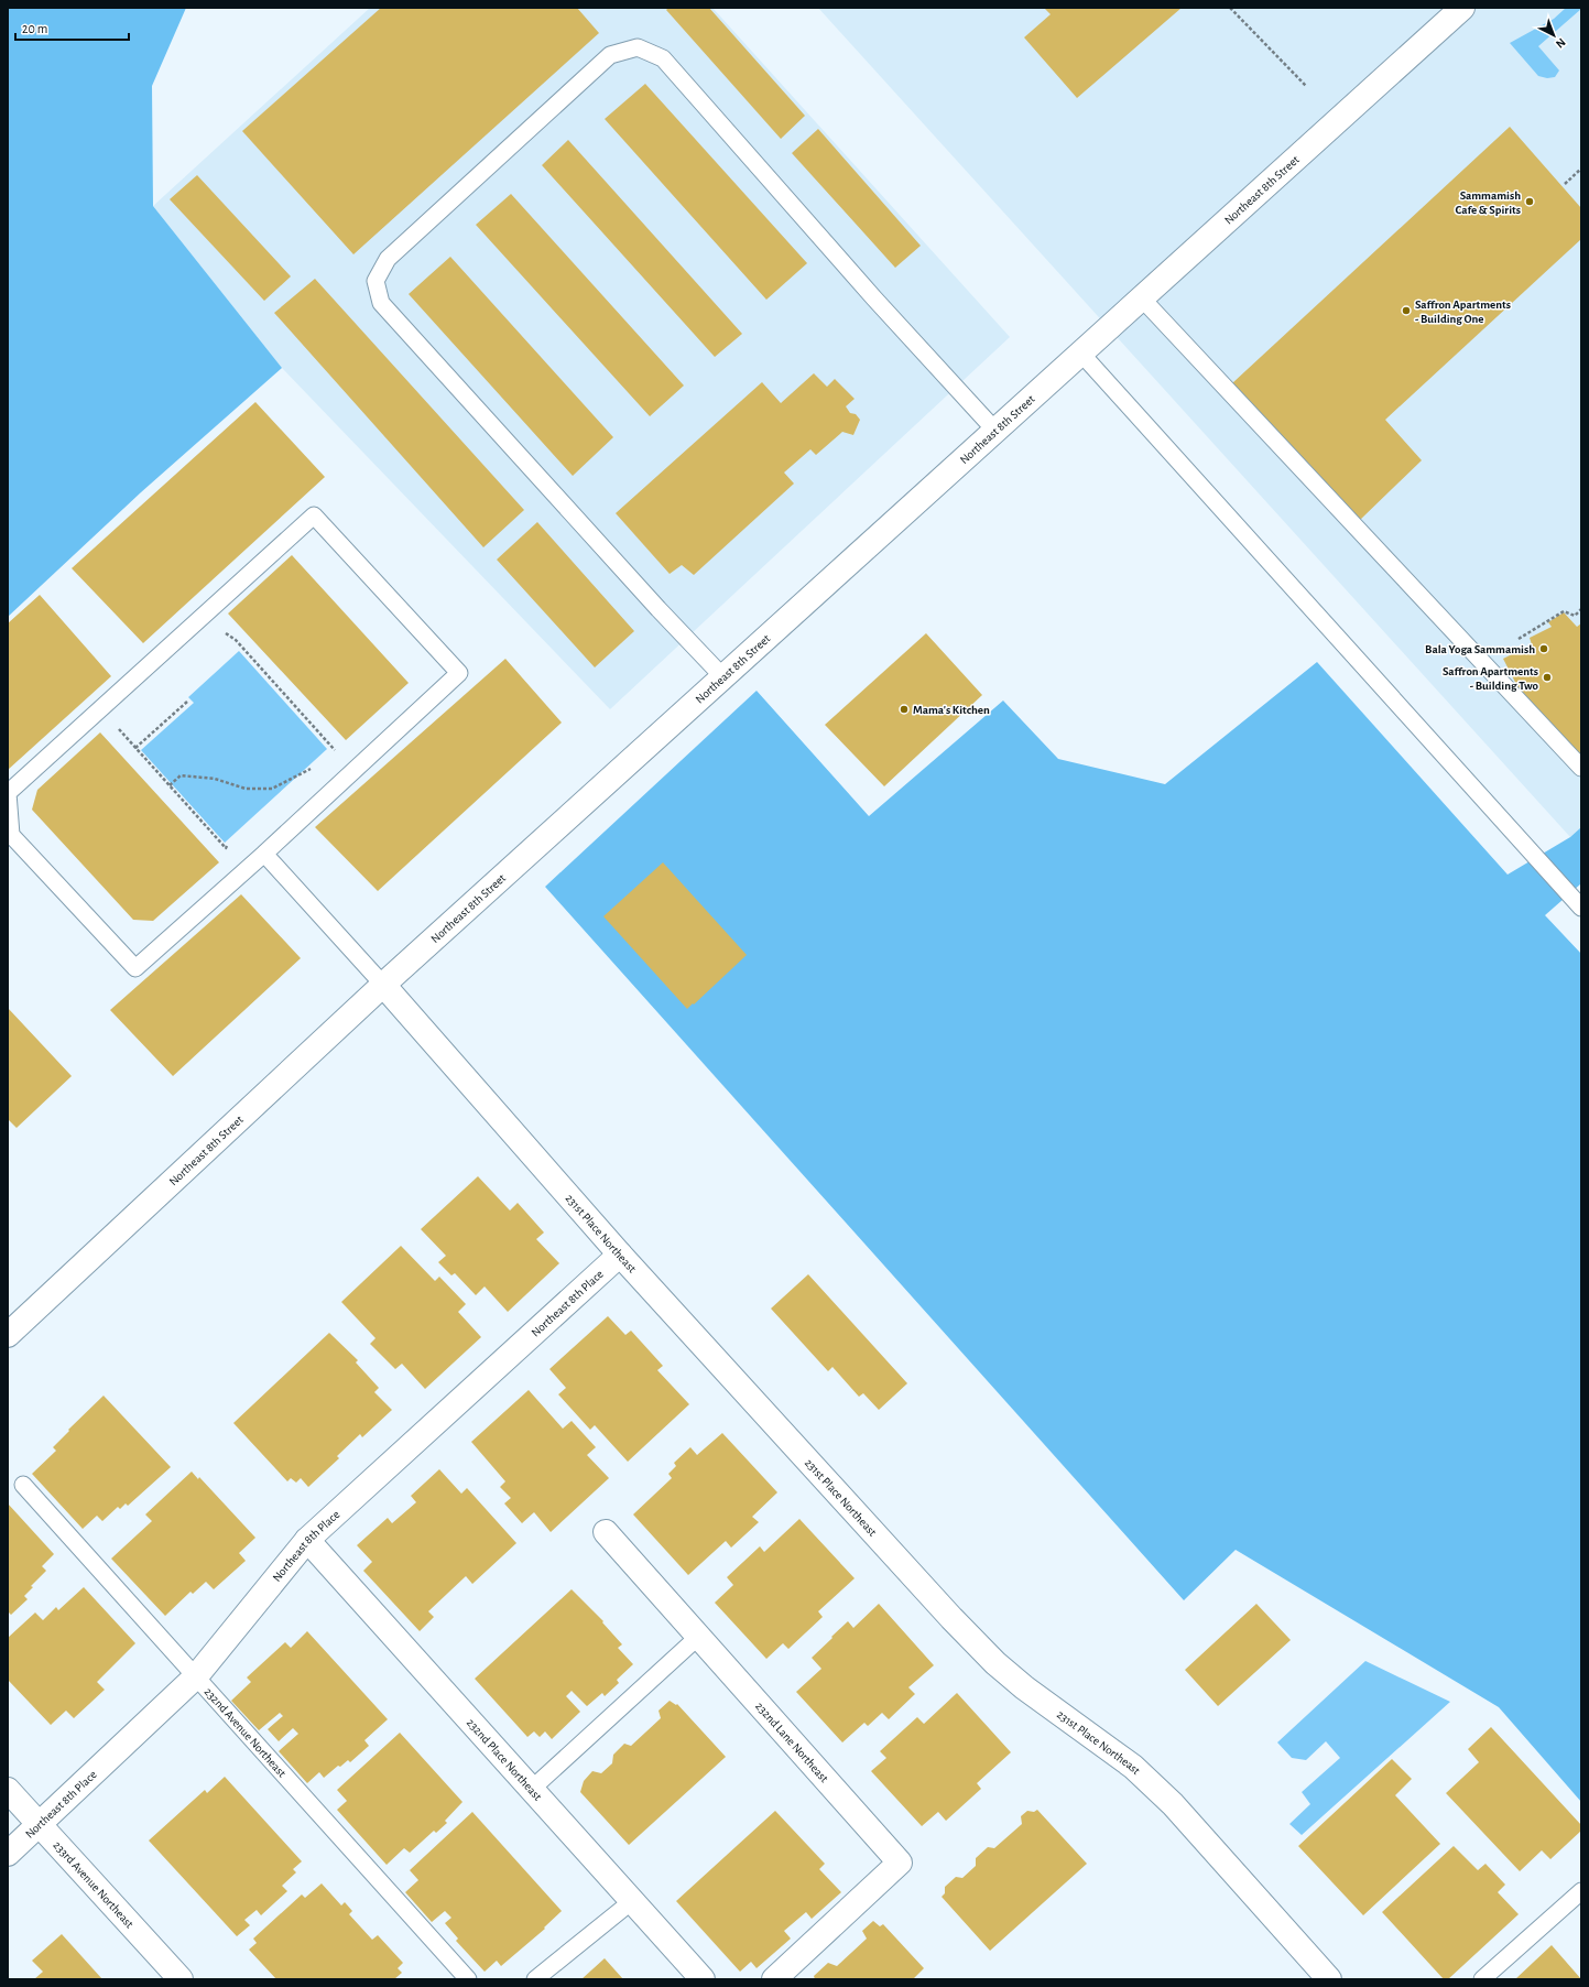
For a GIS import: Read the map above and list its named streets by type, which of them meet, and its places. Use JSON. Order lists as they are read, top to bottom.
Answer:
{
  "streets": {
    "street": [
      "Northeast 8th Street",
      "231st Place Northeast",
      "Northeast 8th Place",
      "232nd Lane Northeast",
      "232nd Place Northeast",
      "233rd Avenue Northeast"
    ],
    "lane": ["232nd Avenue Northeast"]
  },
  "crossings": [
    ["Northeast 8th Street", "231st Place Northeast"],
    ["231st Place Northeast", "Northeast 8th Place"],
    ["Northeast 8th Place", "232nd Avenue Northeast"],
    ["Northeast 8th Place", "232nd Place Northeast"],
    ["Northeast 8th Place", "233rd Avenue Northeast"]
  ],
  "places": [
    "Sammamish Cafe & Spirits",
    "Saffron Apartments - Building One",
    "Bala Yoga Sammamish",
    "Saffron Apartments - Building Two",
    "Mama's Kitchen"
  ],
  "scale_bar": "20 m",
  "north": "bottom right"
}
